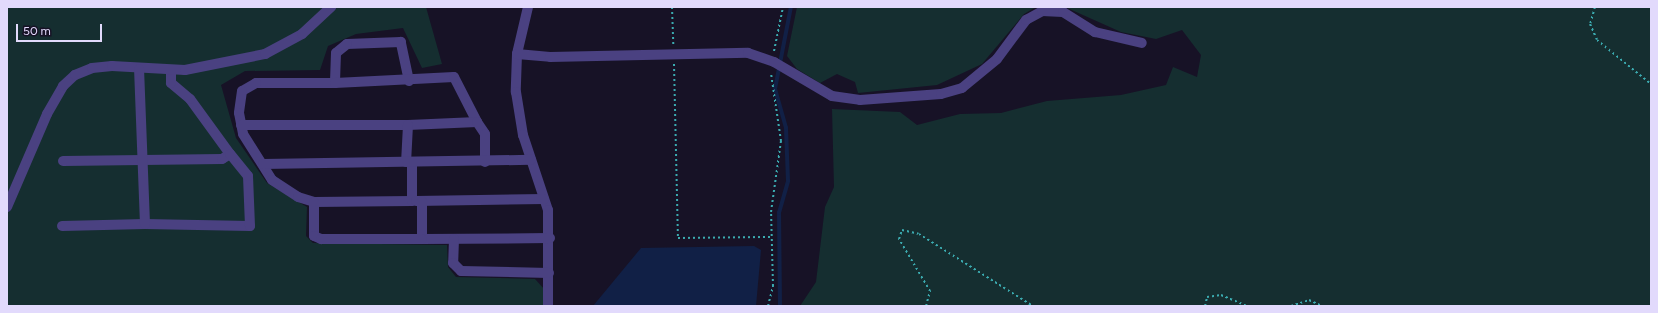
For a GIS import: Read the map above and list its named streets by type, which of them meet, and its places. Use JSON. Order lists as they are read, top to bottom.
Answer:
{
  "scale_bar": "50 m"
}
